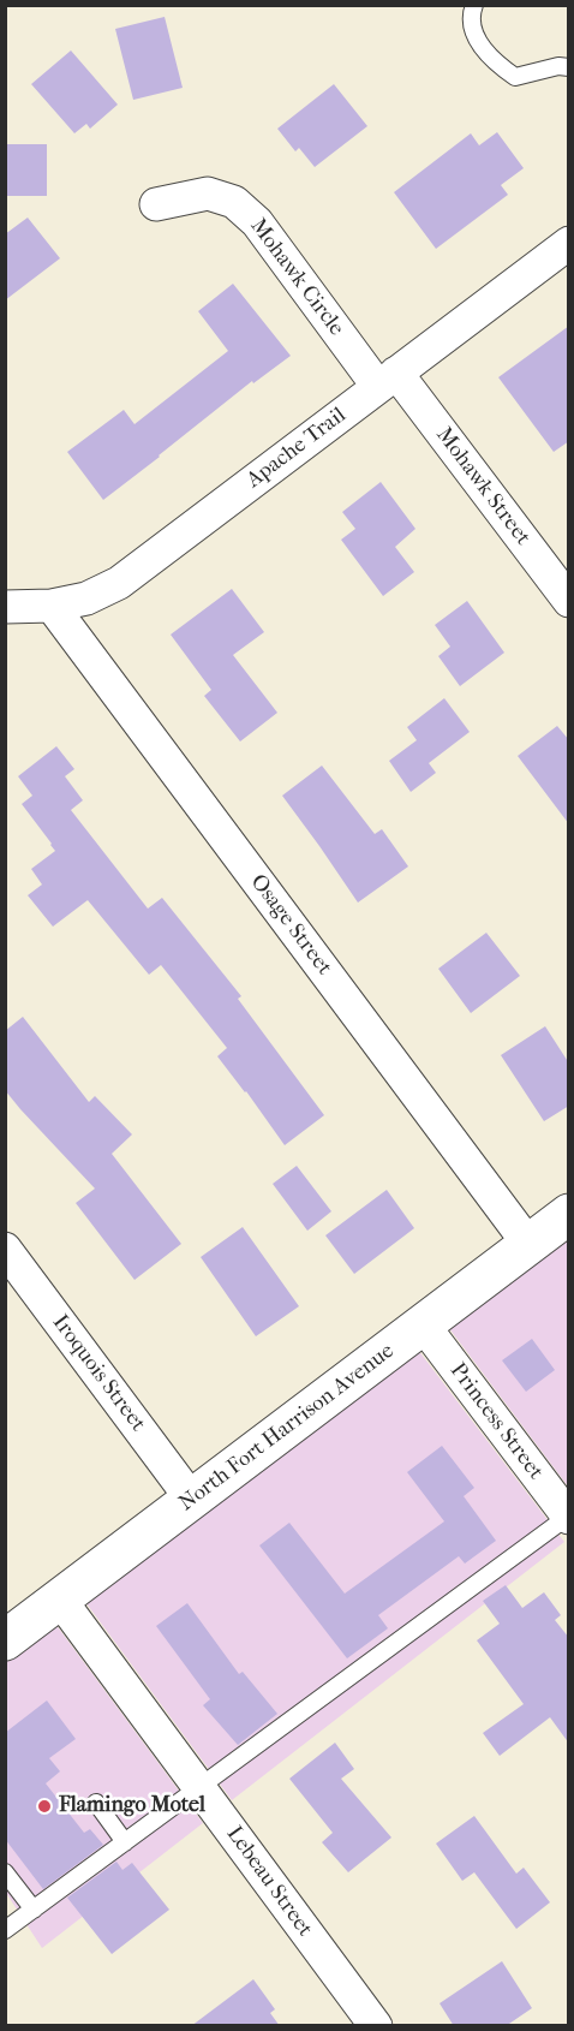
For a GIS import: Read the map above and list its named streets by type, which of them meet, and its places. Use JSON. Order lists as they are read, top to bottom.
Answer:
{
  "streets": {
    "main road": ["North Fort Harrison Avenue"],
    "street": [
      "Mohawk Circle",
      "Apache Trail",
      "Mohawk Street",
      "Osage Street",
      "Iroquois Street",
      "Princess Street",
      "Lebeau Street"
    ]
  },
  "crossings": [
    ["Mohawk Circle", "Apache Trail"],
    ["Mohawk Circle", "Mohawk Street"],
    ["Apache Trail", "Mohawk Street"],
    ["Apache Trail", "Osage Street"],
    ["Osage Street", "North Fort Harrison Avenue"],
    ["Iroquois Street", "North Fort Harrison Avenue"],
    ["Princess Street", "North Fort Harrison Avenue"],
    ["North Fort Harrison Avenue", "Lebeau Street"]
  ],
  "places": ["Flamingo Motel"]
}
